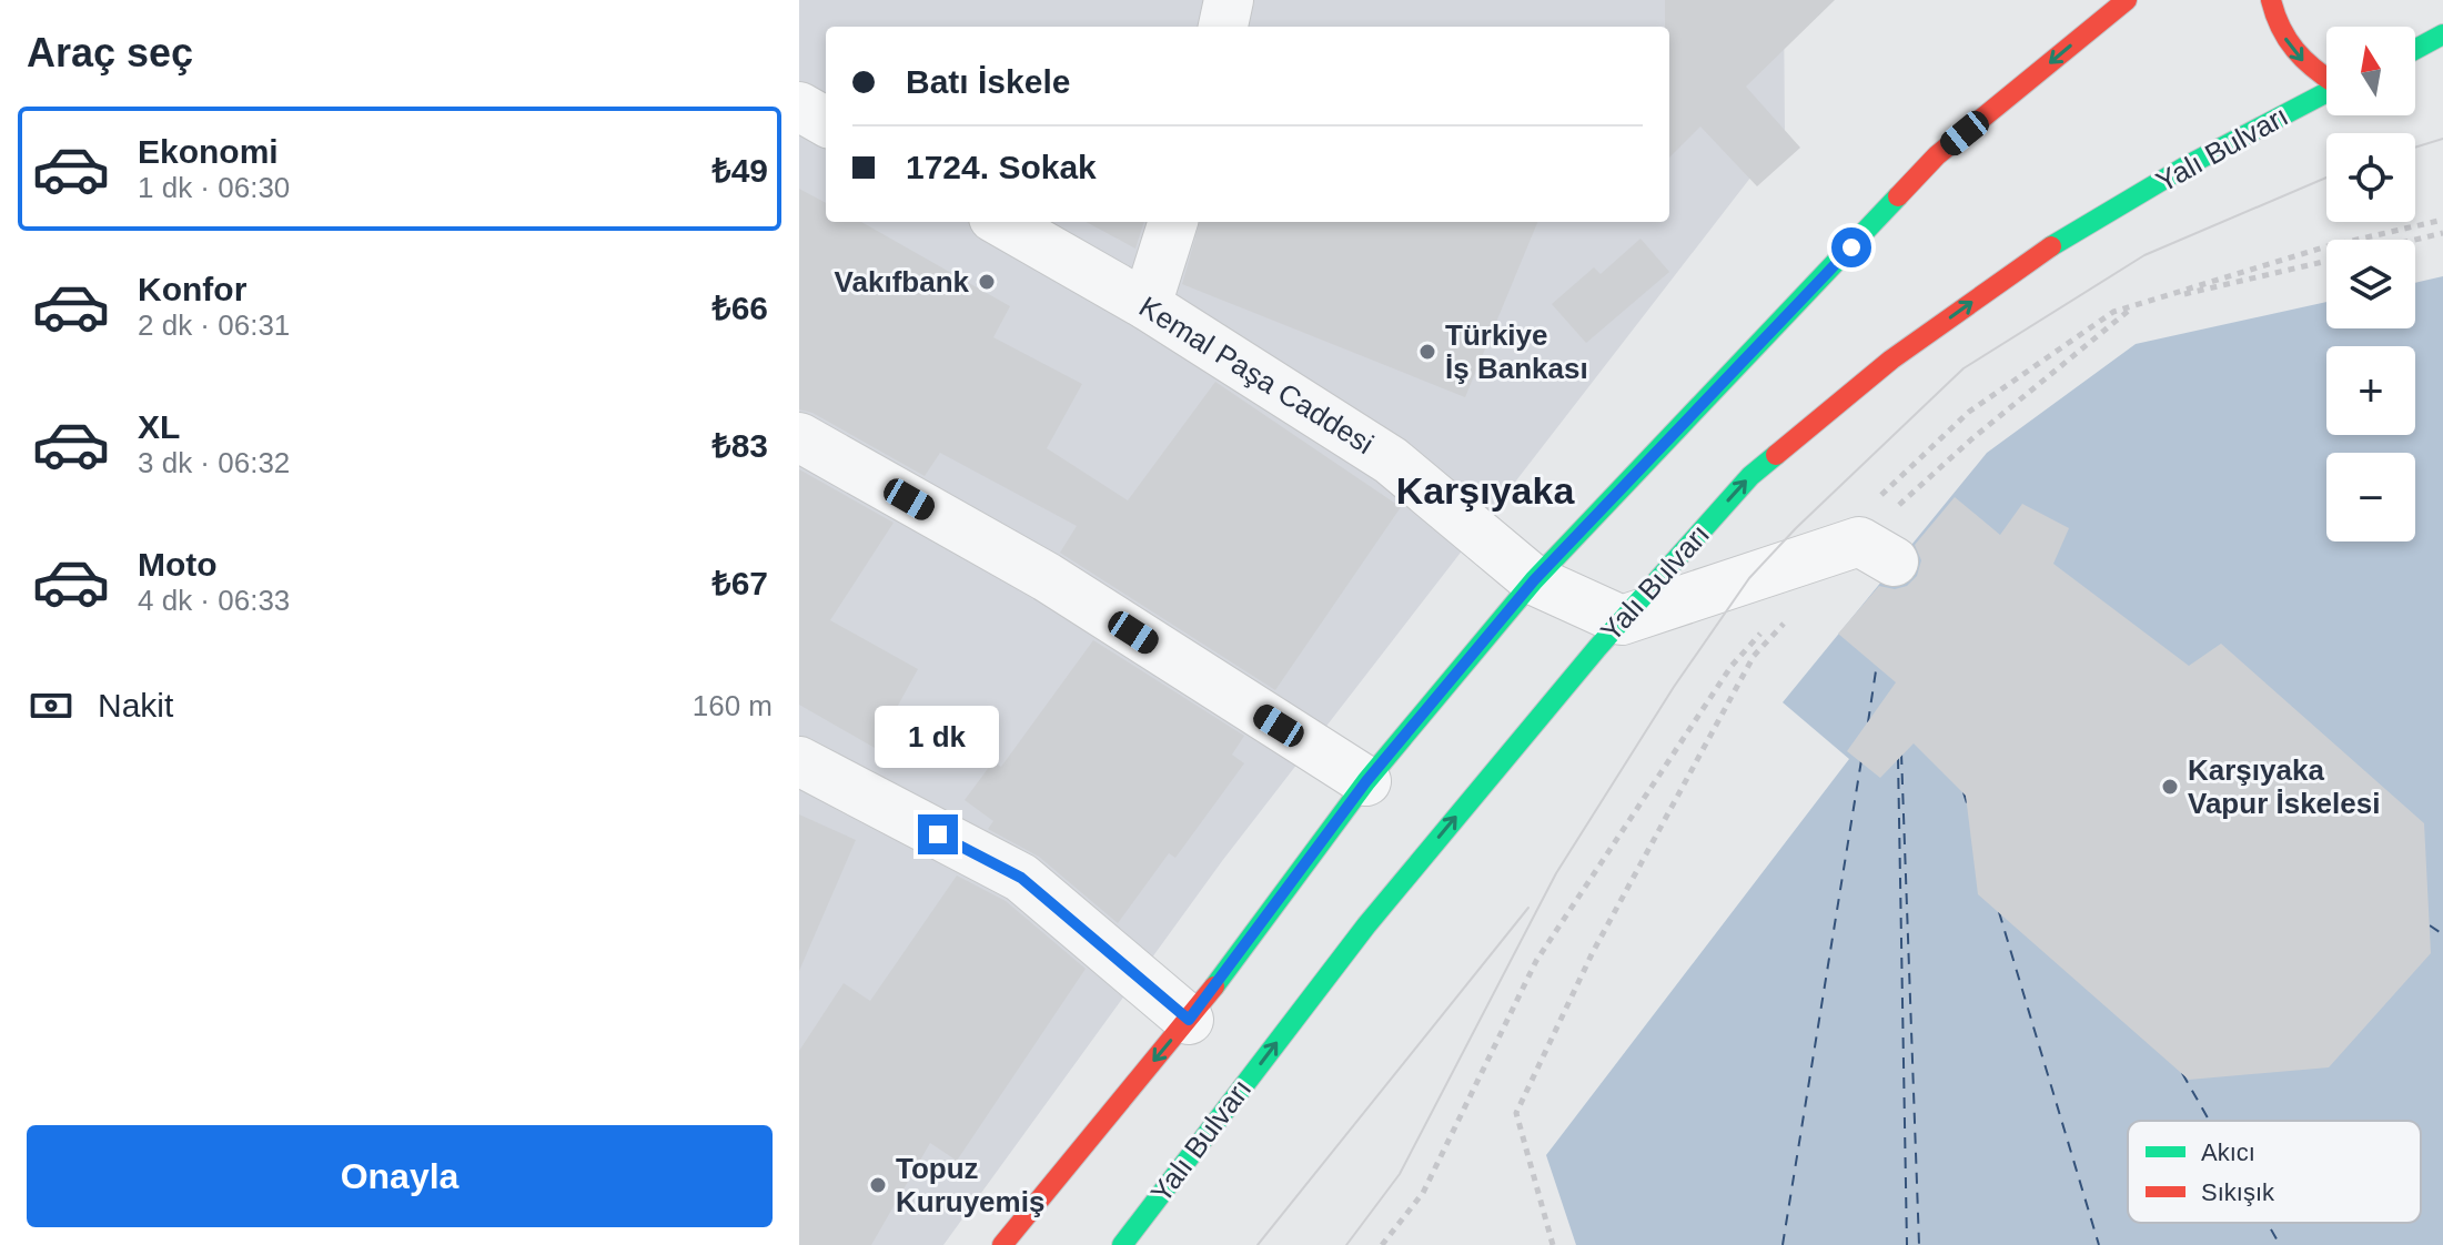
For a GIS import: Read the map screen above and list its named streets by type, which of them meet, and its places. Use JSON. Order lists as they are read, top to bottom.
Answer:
{
  "streets": {
    "main road": ["Yalı Bulvarı"],
    "street": ["Kemal Paşa Caddesi"]
  },
  "crossings": [
    ["Yalı Bulvarı", "Kemal Paşa Caddesi"]
  ],
  "districts": ["Karşıyaka"],
  "places": [
    "Vakıfbank",
    "Türkiye İş Bankası",
    "Karşıyaka Vapur İskelesi",
    "Topuz Kuruyemiş"
  ],
  "legend": ["Akıcı", "Sıkışık"],
  "north": "top",
  "page": {
    "heading": "Araç seç",
    "map_buttons": ["+", "−"],
    "banner": ["Batı İskele", "1724. Sokak"],
    "list": [
      {
        "name": "Ekonomi",
        "note": "1 dk · 06:30",
        "value": "₺49"
      },
      {
        "name": "Konfor",
        "note": "2 dk · 06:31",
        "value": "₺66"
      },
      {
        "name": "XL",
        "note": "3 dk · 06:32",
        "value": "₺83"
      },
      {
        "name": "Moto",
        "note": "4 dk · 06:33",
        "value": "₺67"
      }
    ],
    "pay": ["Nakit", "160 m"],
    "bubble": "1 dk",
    "buttons": "Onayla"
  }
}
